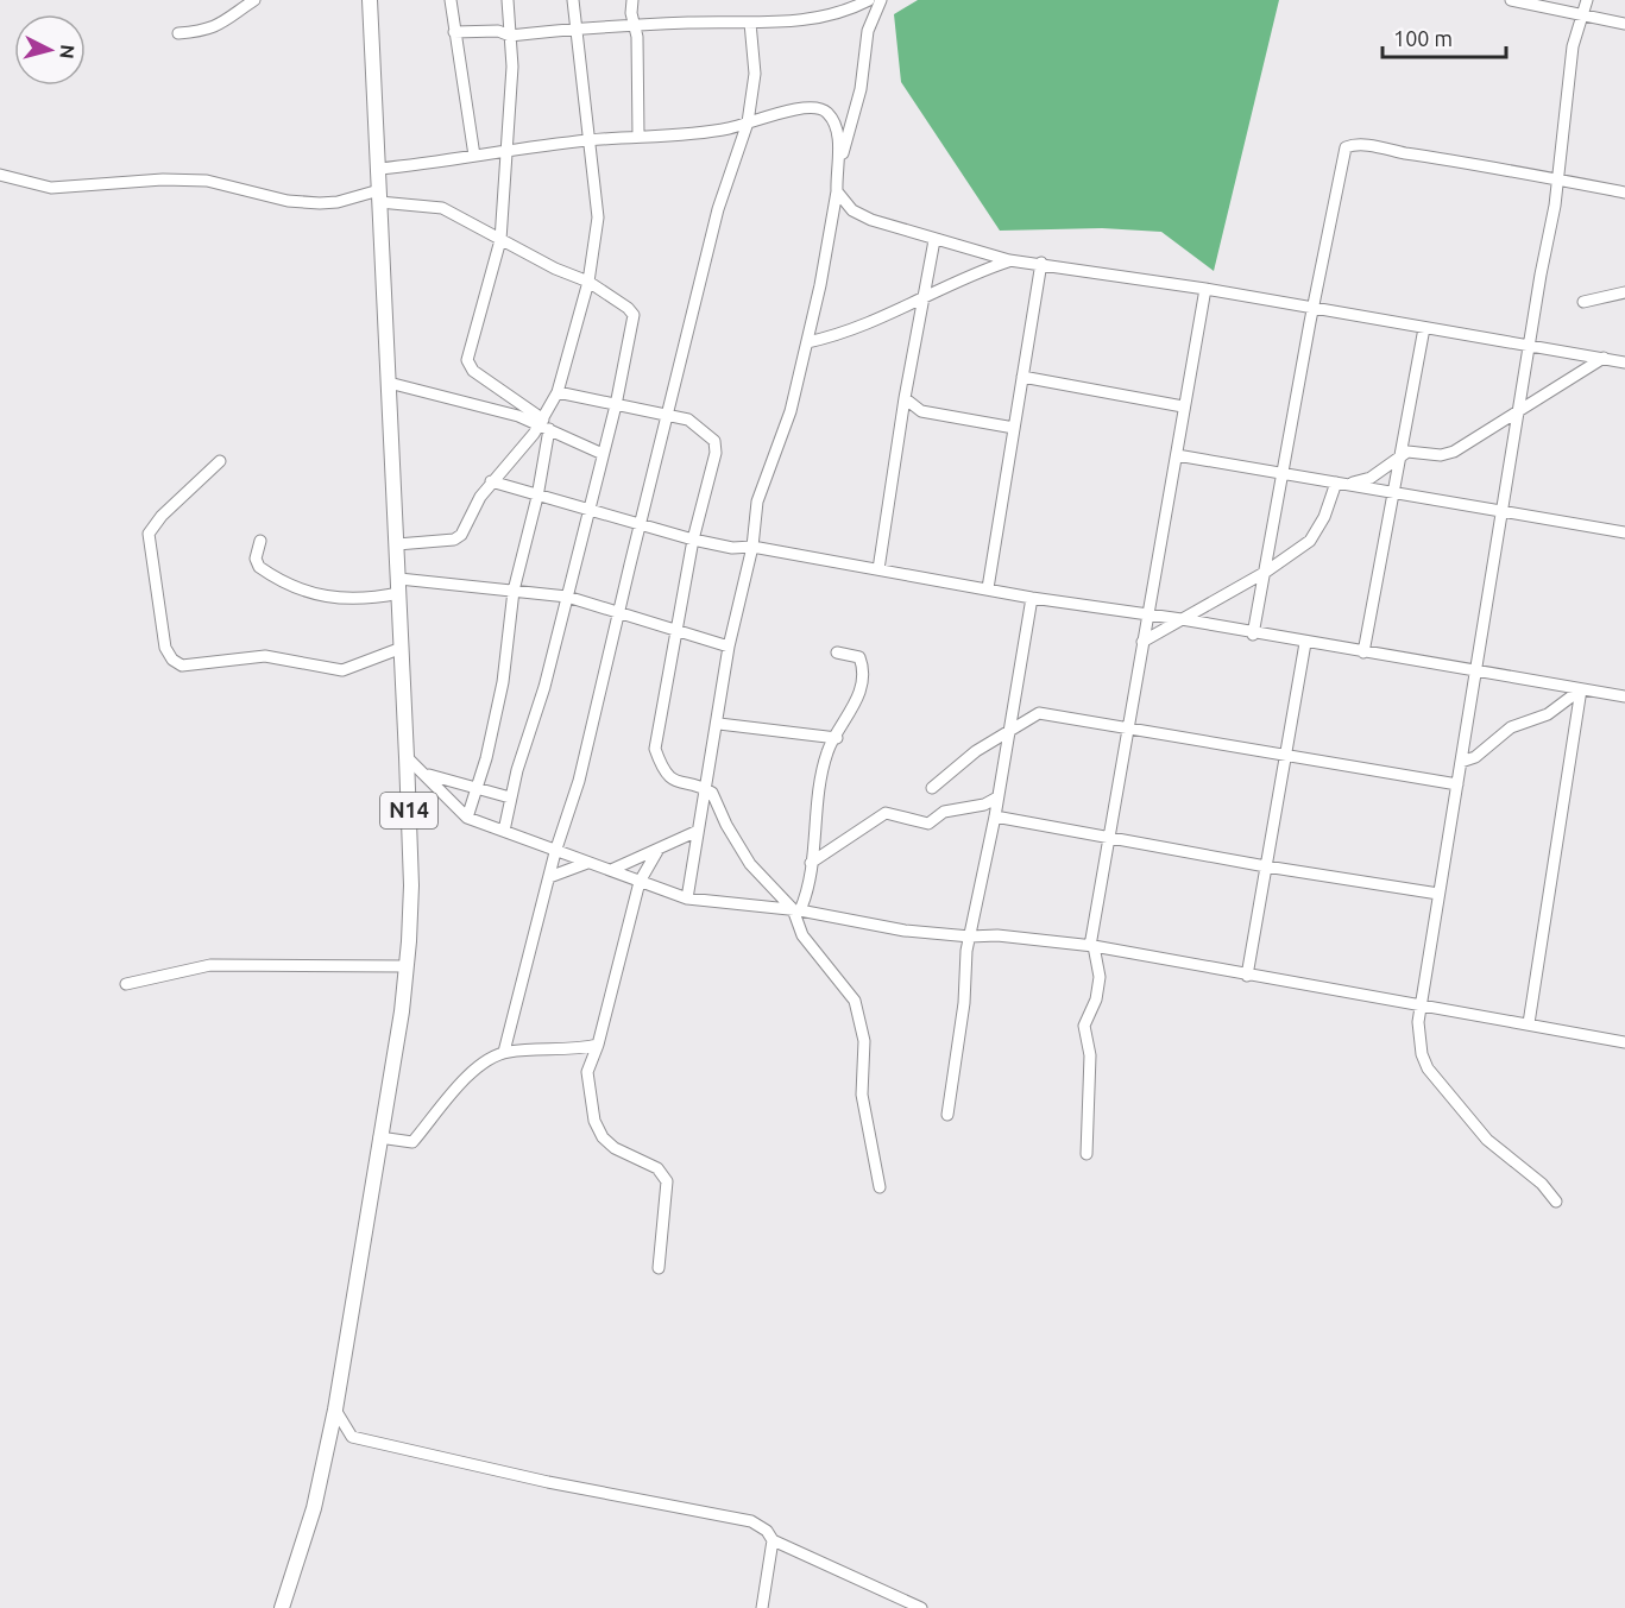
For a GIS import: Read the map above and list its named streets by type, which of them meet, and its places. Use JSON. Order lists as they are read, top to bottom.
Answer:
{
  "streets": {
    "main road": ["N14"]
  },
  "scale_bar": "100 m",
  "north": "right"
}
